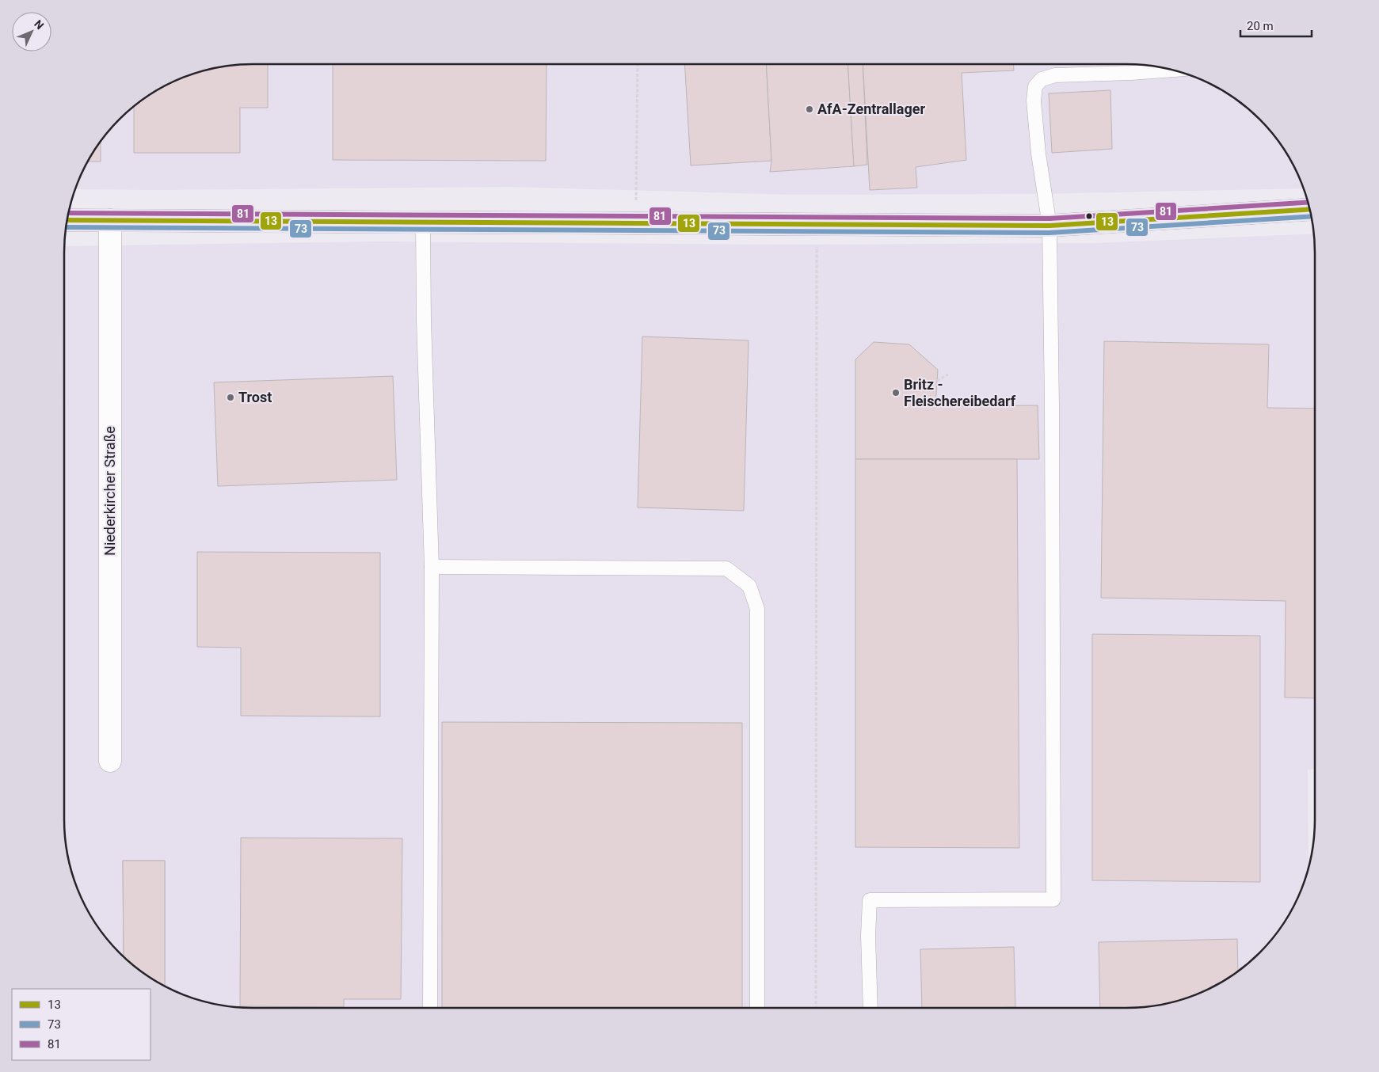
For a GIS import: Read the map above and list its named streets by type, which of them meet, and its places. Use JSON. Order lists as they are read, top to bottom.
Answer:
{
  "streets": {
    "street": ["Niederkircher Straße"]
  },
  "places": ["AfA-Zentrallager", "Britz - Fleischereibedarf", "Trost"],
  "lines": ["transit line 81", "transit line 13", "transit line 73"],
  "legend": ["13", "73", "81"],
  "scale_bar": "20 m",
  "north": "top right"
}
